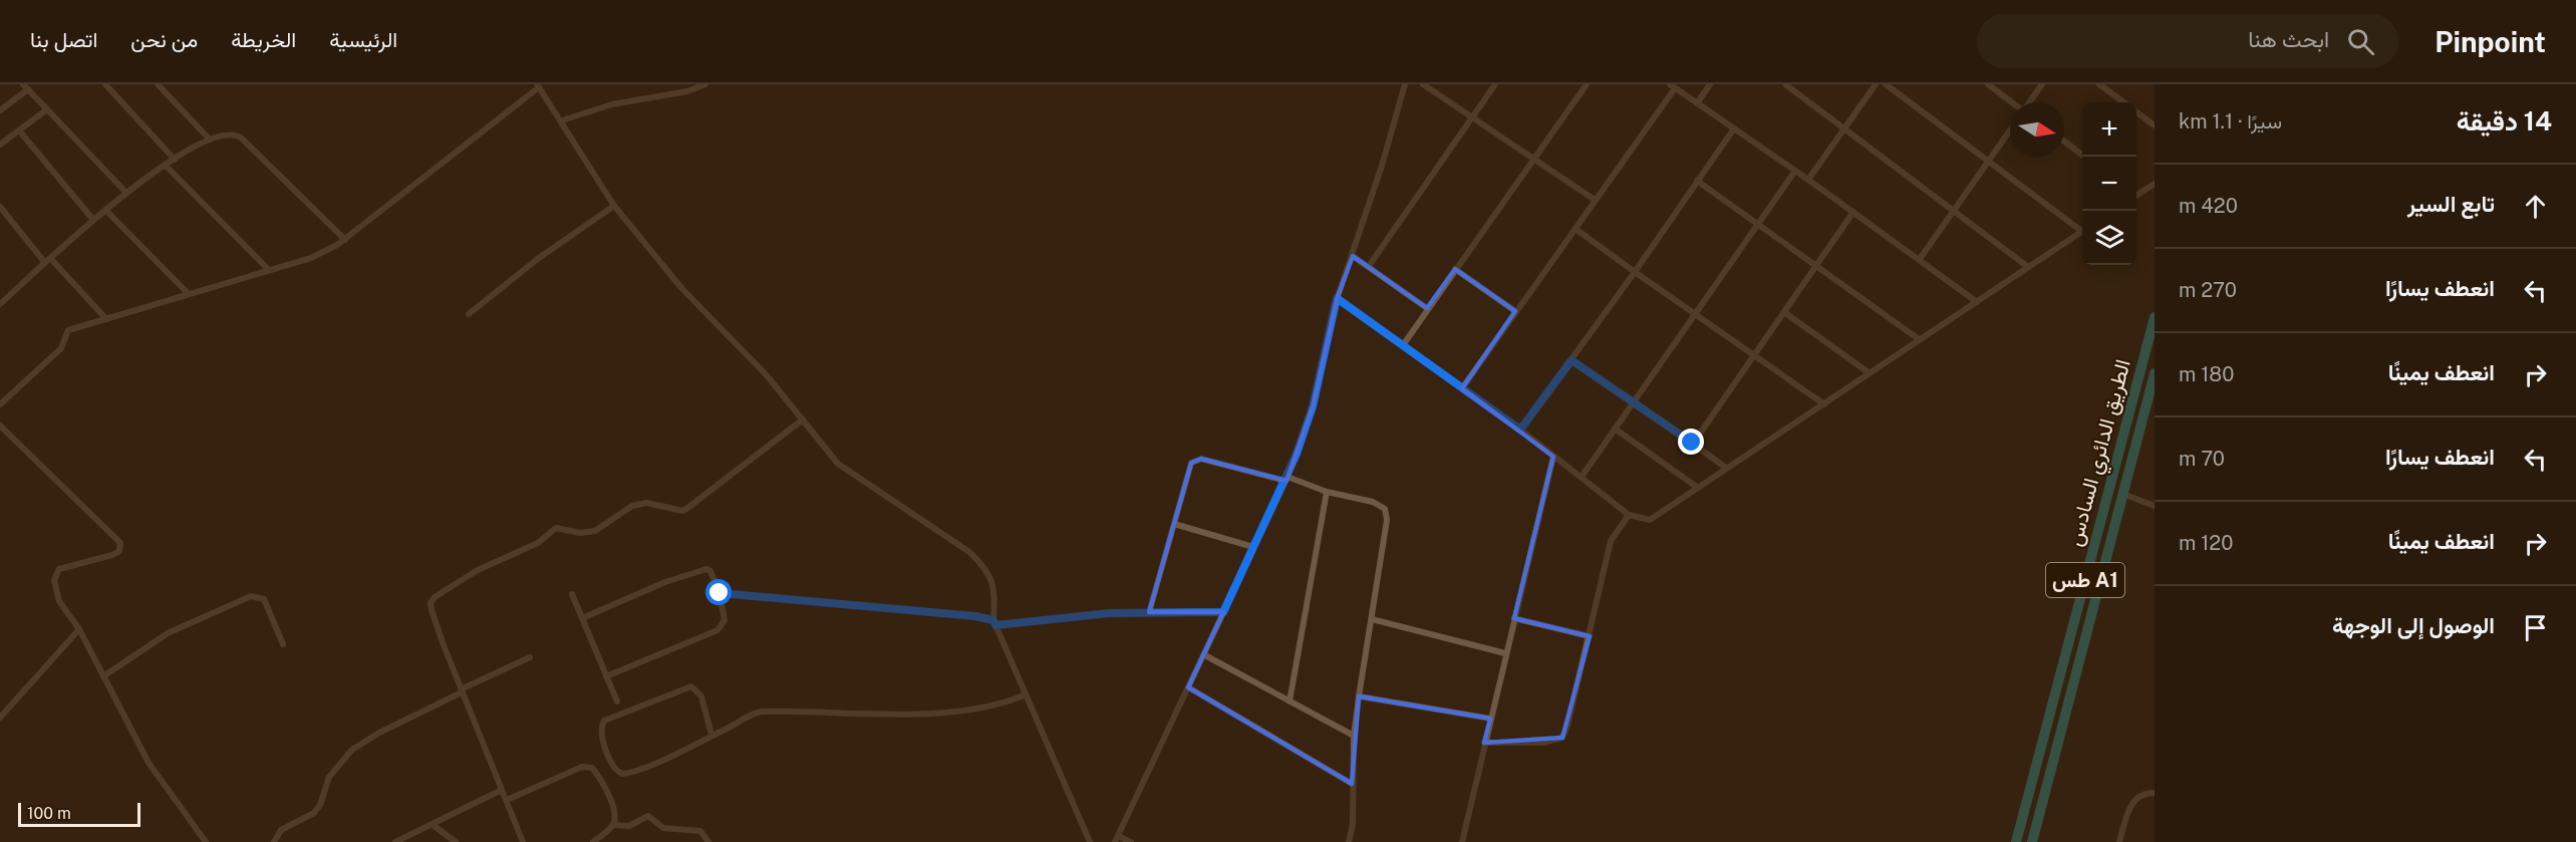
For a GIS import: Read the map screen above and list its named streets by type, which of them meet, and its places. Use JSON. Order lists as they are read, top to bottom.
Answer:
{
  "streets": {
    "highway": ["الطريق الدائري السادس", "طس A1"]
  },
  "scale_bar": "100 m",
  "north": "right",
  "page": {
    "header": "Pinpoint",
    "search": "ابحث هنا",
    "nav": [
      "الرئيسية",
      "الخريطة",
      "من نحن",
      "اتصل بنا"
    ],
    "heading": ["14 دقيقة", "سيرًا · 1.1 km"],
    "map_buttons": ["+", "−"],
    "list": [
      ["تابع السير", "420 m"],
      ["انعطف يسارًا", "270 m"],
      ["انعطف يمينًا", "180 m"],
      ["انعطف يسارًا", "70 m"],
      ["انعطف يمينًا", "120 m"],
      "الوصول إلى الوجهة"
    ],
    "scale": "100 m"
  }
}
